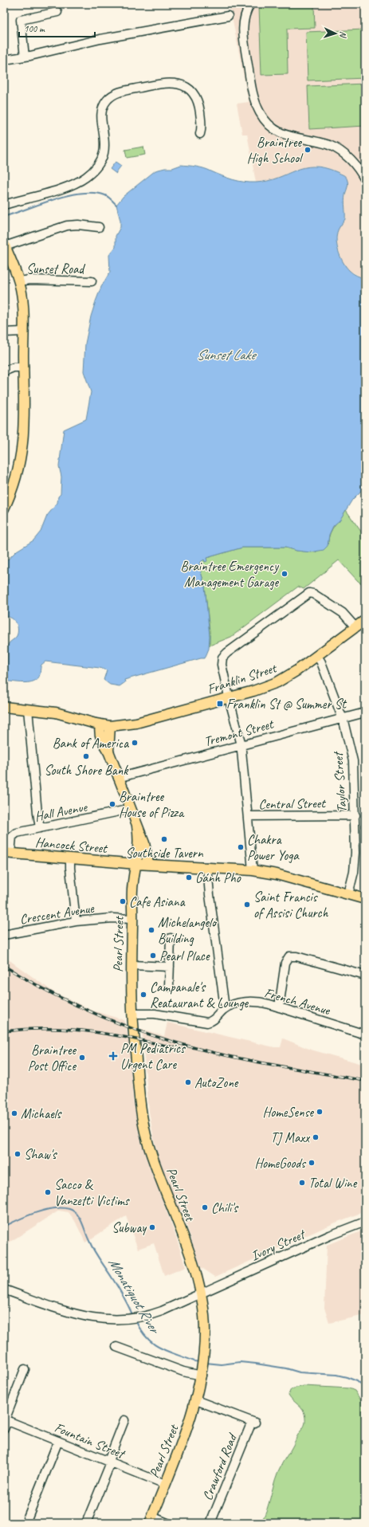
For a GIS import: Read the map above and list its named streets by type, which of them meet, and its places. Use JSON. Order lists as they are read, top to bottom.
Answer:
{
  "streets": {
    "main road": ["Franklin Street", "Hancock Street", "Pearl Street"],
    "street": [
      "Sunset Road",
      "Tremont Street",
      "Taylor Street",
      "Central Street",
      "Hall Avenue",
      "Crescent Avenue",
      "French Avenue",
      "Ivory Street",
      "Fountain Street",
      "Crawford Road"
    ]
  },
  "crossings": [
    ["Franklin Street", "Taylor Street"],
    ["Tremont Street", "Taylor Street"],
    ["Taylor Street", "Central Street"],
    ["Taylor Street", "Hancock Street"],
    ["Hall Avenue", "Hancock Street"],
    ["Hancock Street", "Pearl Street"],
    ["Crescent Avenue", "Pearl Street"],
    ["Pearl Street", "French Avenue"],
    ["Pearl Street", "Ivory Street"],
    ["Pearl Street", "Fountain Street"],
    ["Pearl Street", "Crawford Road"]
  ],
  "water": ["Sunset Lake", "Monatiquot River"],
  "places": {
    "other": [
      "Braintree High School",
      "Braintree Emergency Management Garage",
      "Bank of America",
      "South Shore Bank",
      "Braintree House of Pizza",
      "Southside Tavern",
      "Chakra Power Yoga",
      "Gánh Pho",
      "Cafe Asiana",
      "Saint Francis of Assisi Church",
      "Michelangelo Building",
      "Pearl Place",
      "Campanale's Reataurant & Lounge",
      "Braintree Post Office",
      "AutoZone",
      "HomeSense",
      "Michaels",
      "TJ Maxx",
      "Shaw's",
      "HomeGoods",
      "Total Wine",
      "Sacco & Vanzetti Victims",
      "Chili's",
      "Subway"
    ],
    "transit": ["Franklin St @ Summer St"],
    "health": ["PM Pediatrics Urgent Care"]
  },
  "scale_bar": "100 m",
  "north": "right"
}
